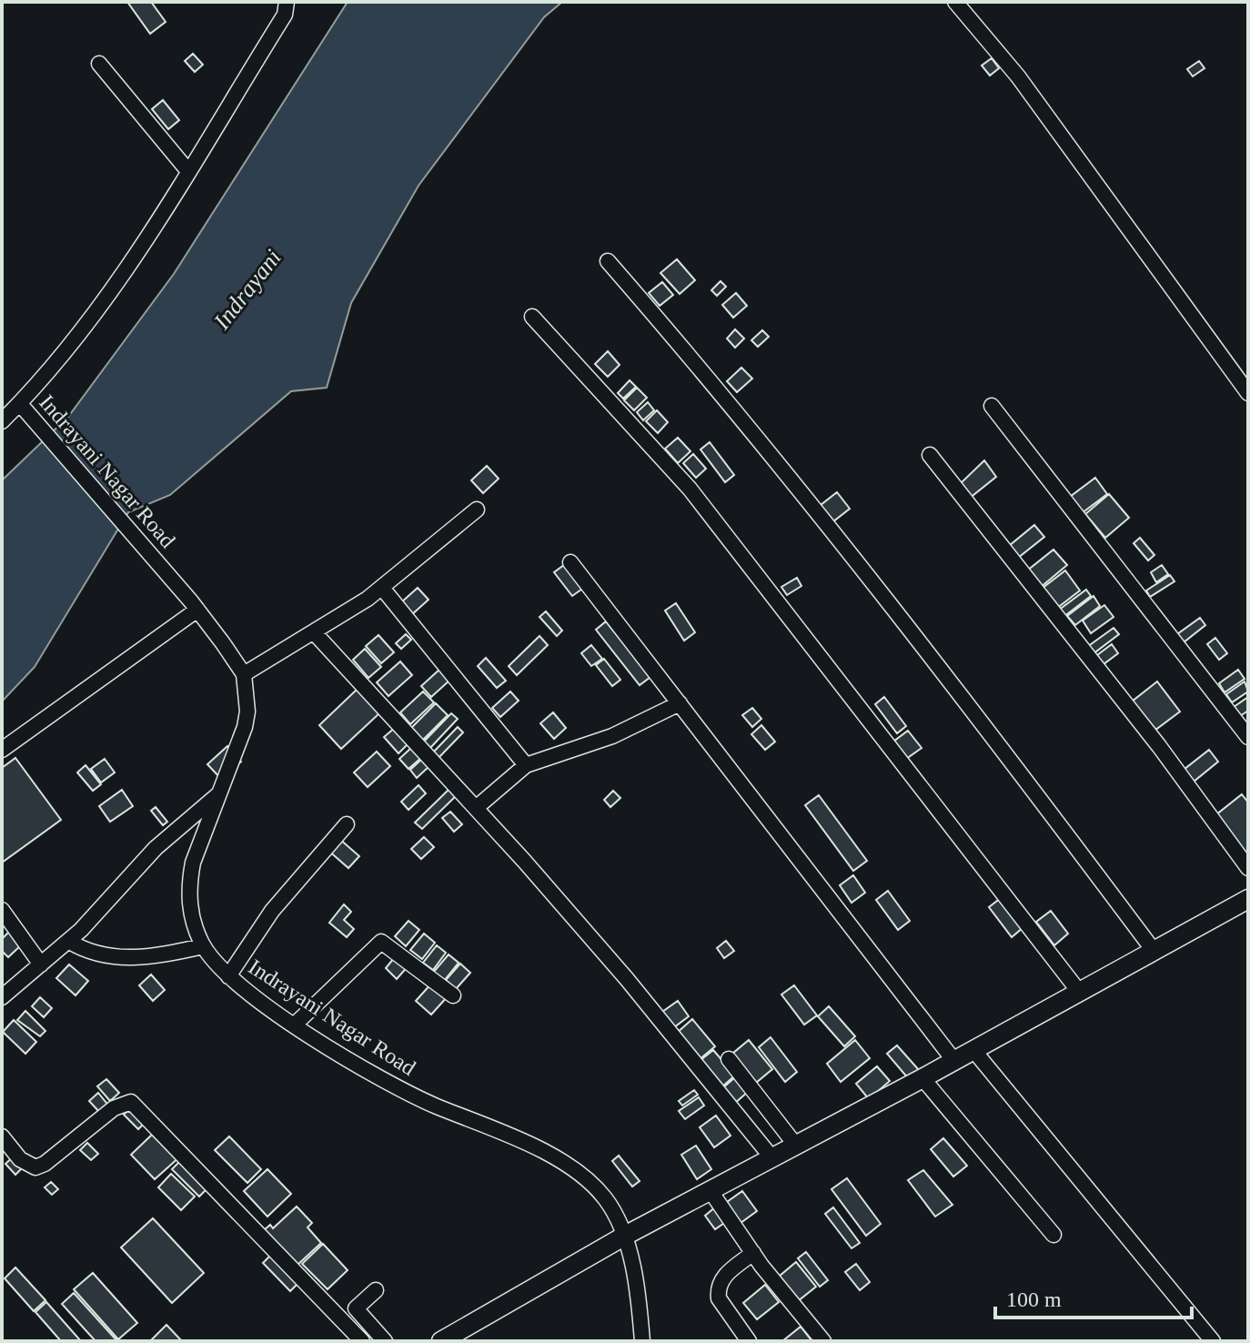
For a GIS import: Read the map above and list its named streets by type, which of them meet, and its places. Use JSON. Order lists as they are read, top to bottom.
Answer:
{
  "streets": {
    "street": ["Indrayani Nagar Road"]
  },
  "water": ["Indrayani"],
  "scale_bar": "100 m"
}
